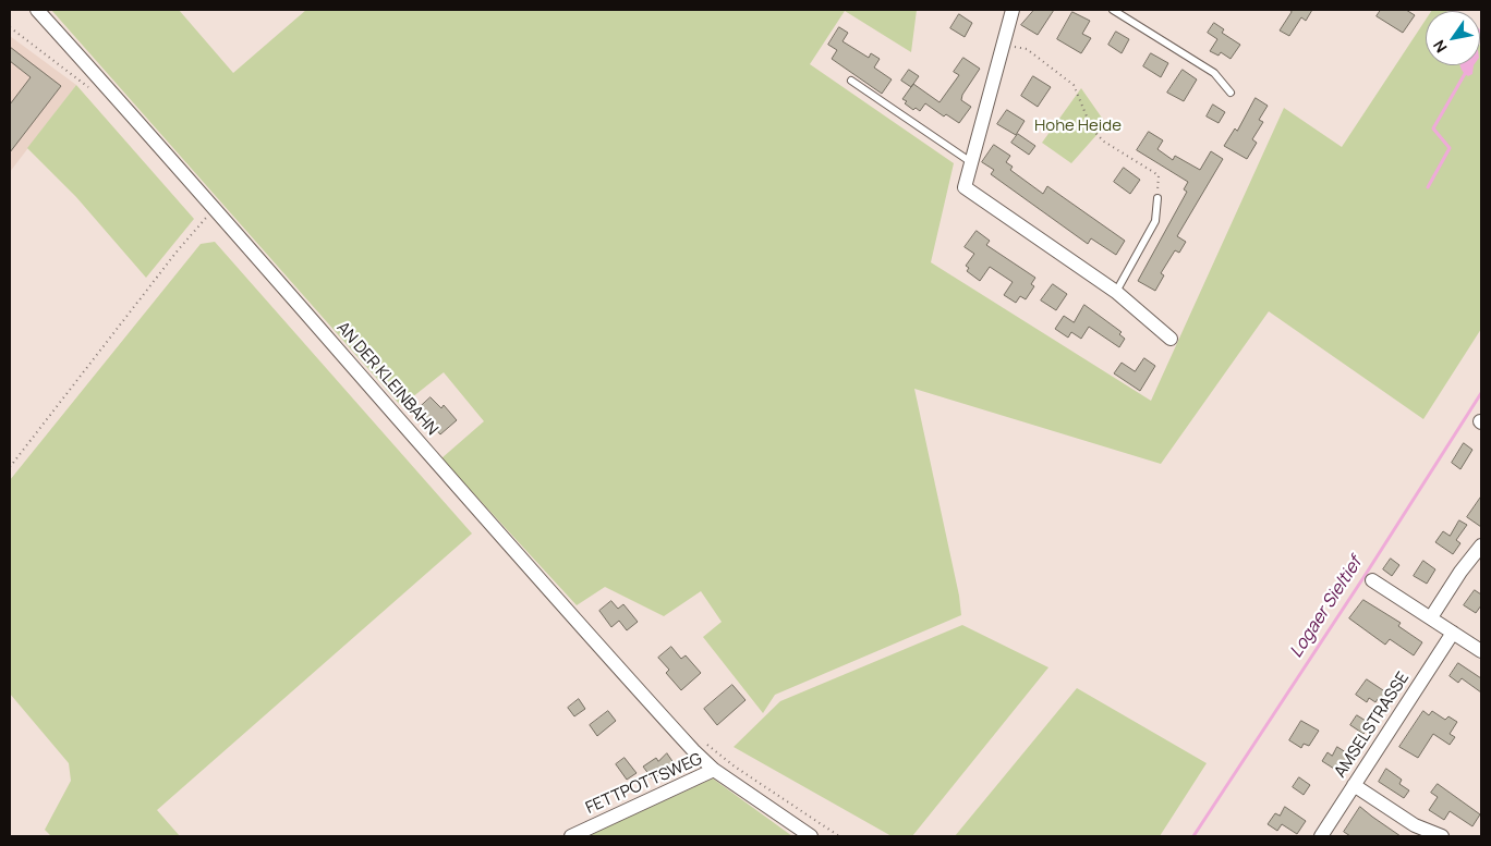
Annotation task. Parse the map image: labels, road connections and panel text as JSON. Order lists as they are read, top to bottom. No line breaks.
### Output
{"streets":{"street":["AN DER KLEINBAHN","AMSELSTRASSE","FETTPOTTSWEG"]},"crossings":[["AN DER KLEINBAHN","FETTPOTTSWEG"]],"water":["Logaer Sieltief"],"parks":["Hohe Heide"],"north":"bottom left"}
